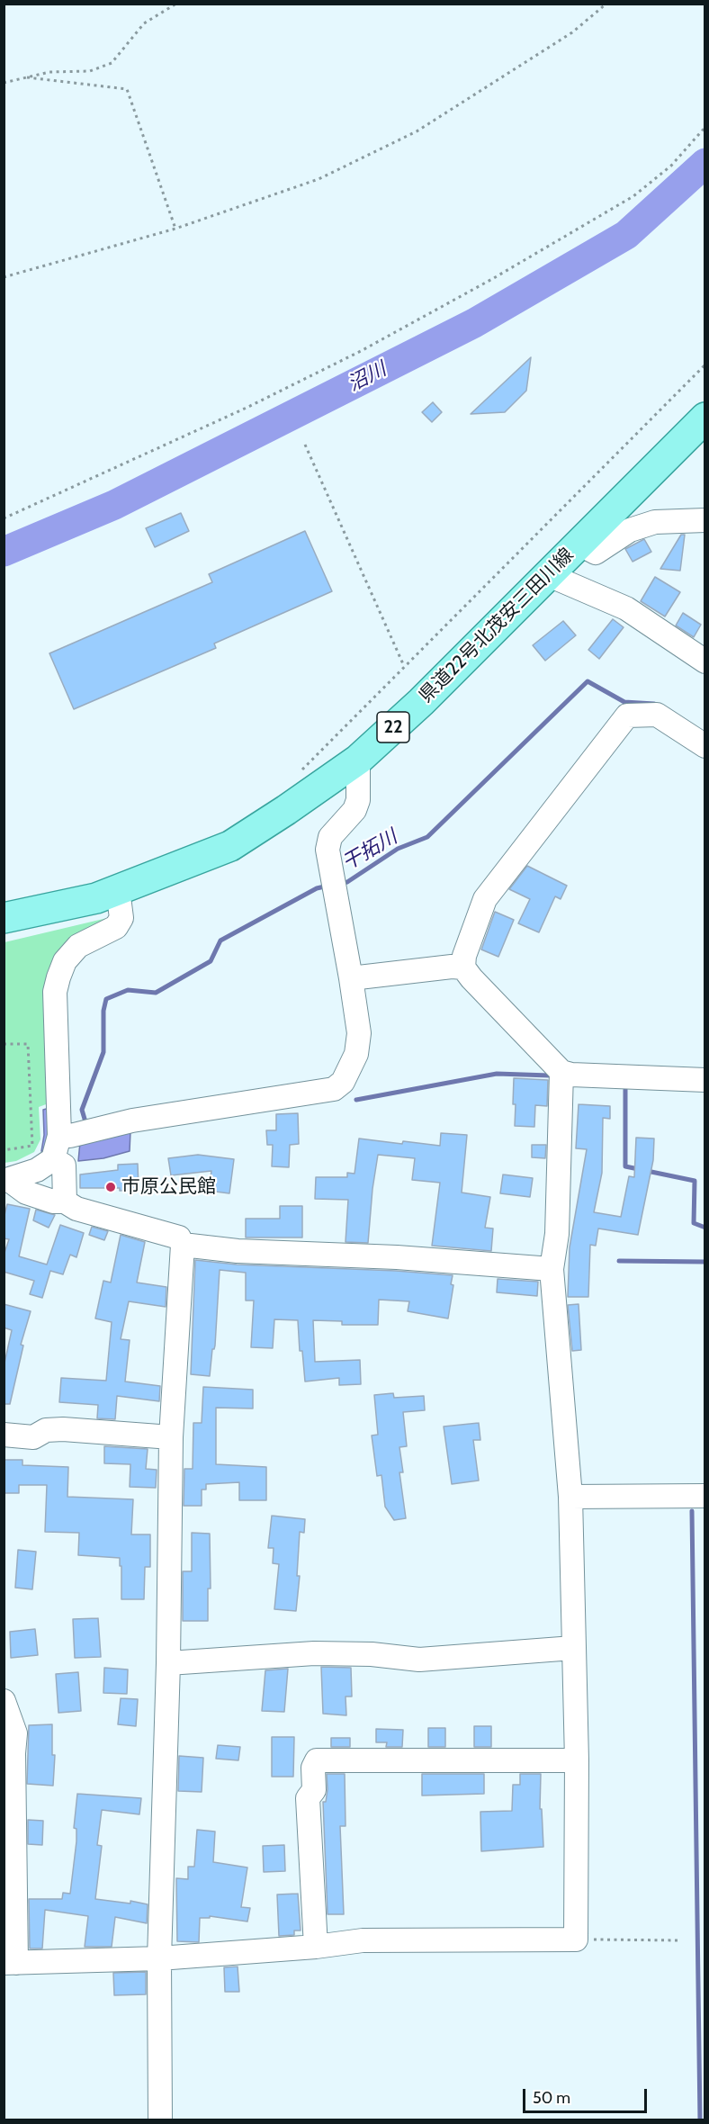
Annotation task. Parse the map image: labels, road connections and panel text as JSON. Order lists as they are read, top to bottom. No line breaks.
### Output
{"streets":{"main road":["県道22号北茂安三田川線","22"]},"water":["沼川","干拓川"],"places":["市原公民館"],"scale_bar":"50 m"}
